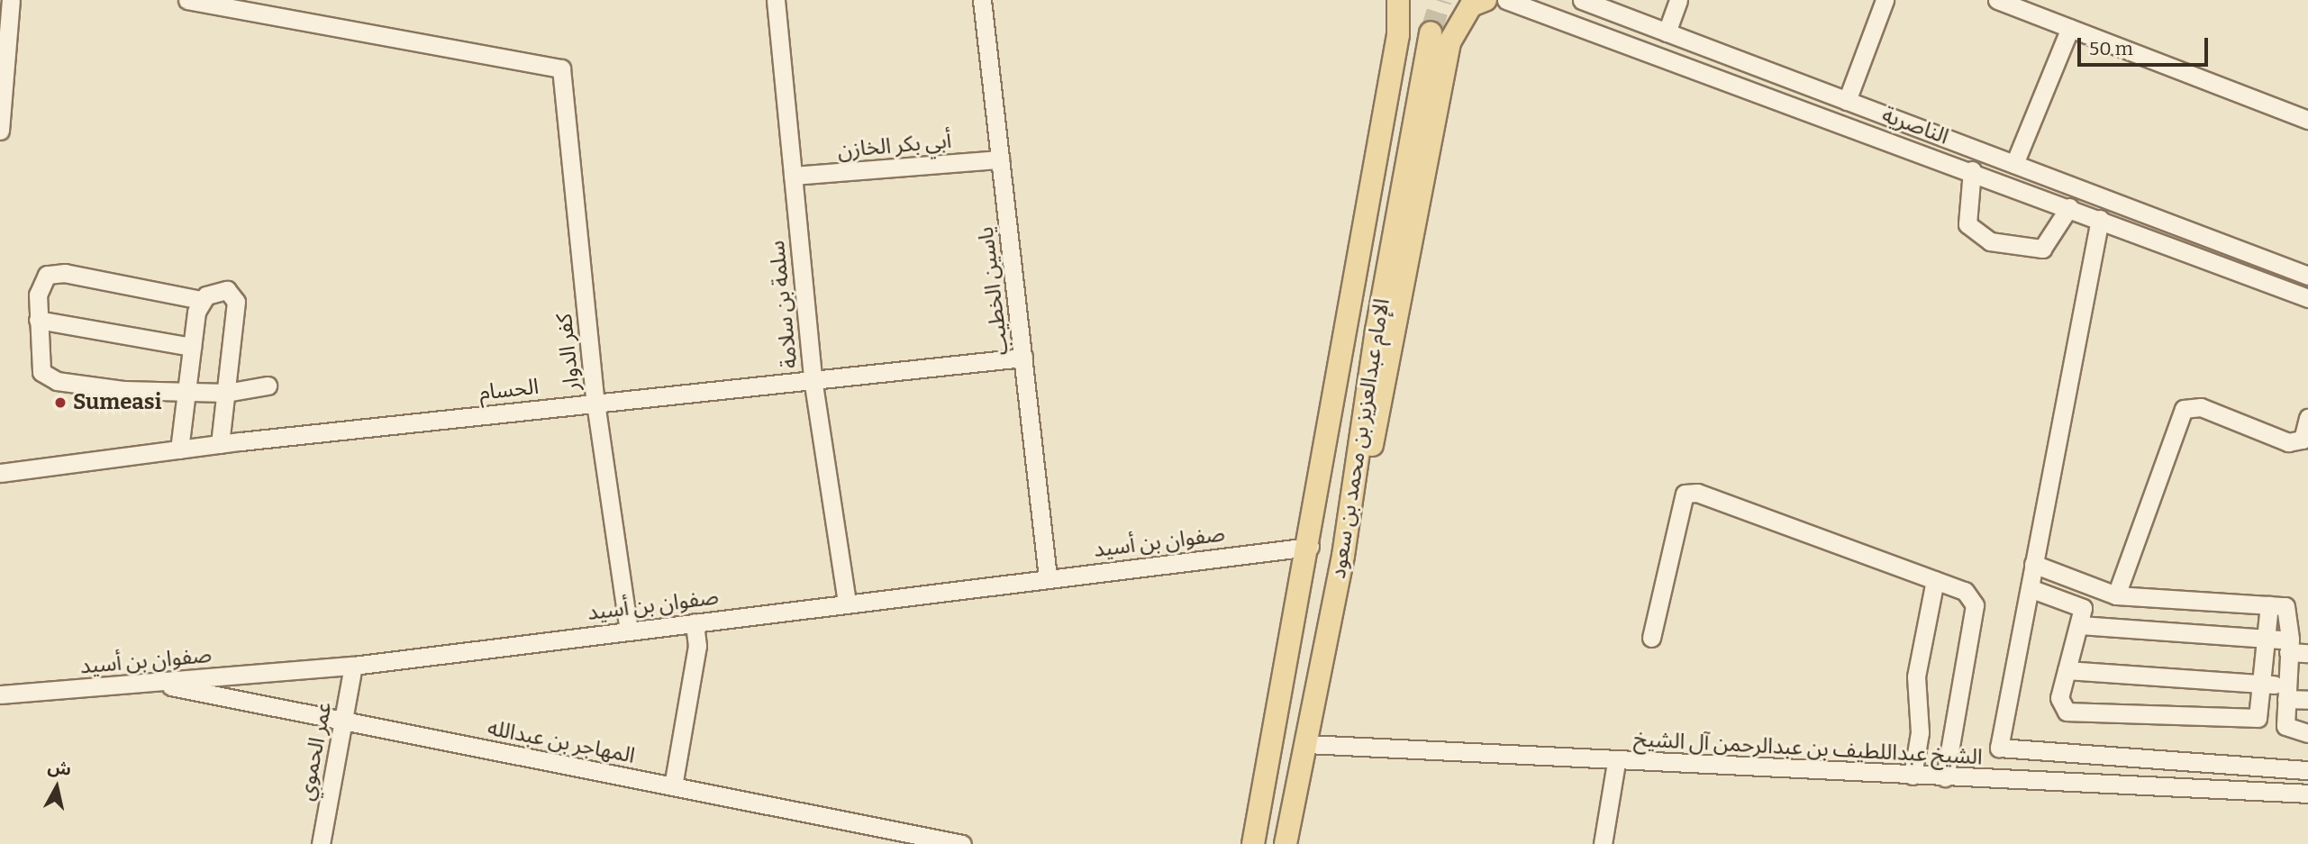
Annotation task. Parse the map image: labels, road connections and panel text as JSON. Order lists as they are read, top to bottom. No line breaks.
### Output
{"streets":{"main road":["الإمام عبدالعزيز بن محمد بن سعود"],"street":["الناصرية","أبي بكر الخازن","ياسين الخطيب","سلمة بن سلامة","كفر الدوار","الحسام","صفوان بن أسيد","المهاجر بن عبدالله","الشيخ عبداللطيف بن عبدالرحمن آل الشيخ","عمر الحموي"]},"crossings":[["أبي بكر الخازن","ياسين الخطيب"],["أبي بكر الخازن","سلمة بن سلامة"],["ياسين الخطيب","الحسام"],["ياسين الخطيب","صفوان بن أسيد"],["سلمة بن سلامة","الحسام"],["سلمة بن سلامة","صفوان بن أسيد"],["كفر الدوار","الحسام"],["كفر الدوار","صفوان بن أسيد"],["الإمام عبدالعزيز بن محمد بن سعود","صفوان بن أسيد"],["الإمام عبدالعزيز بن محمد بن سعود","الشيخ عبداللطيف بن عبدالرحمن آل الشيخ"],["صفوان بن أسيد","المهاجر بن عبدالله"],["صفوان بن أسيد","عمر الحموي"],["المهاجر بن عبدالله","عمر الحموي"]],"places":["Sumeasi"],"scale_bar":"50 m","north":"top"}
